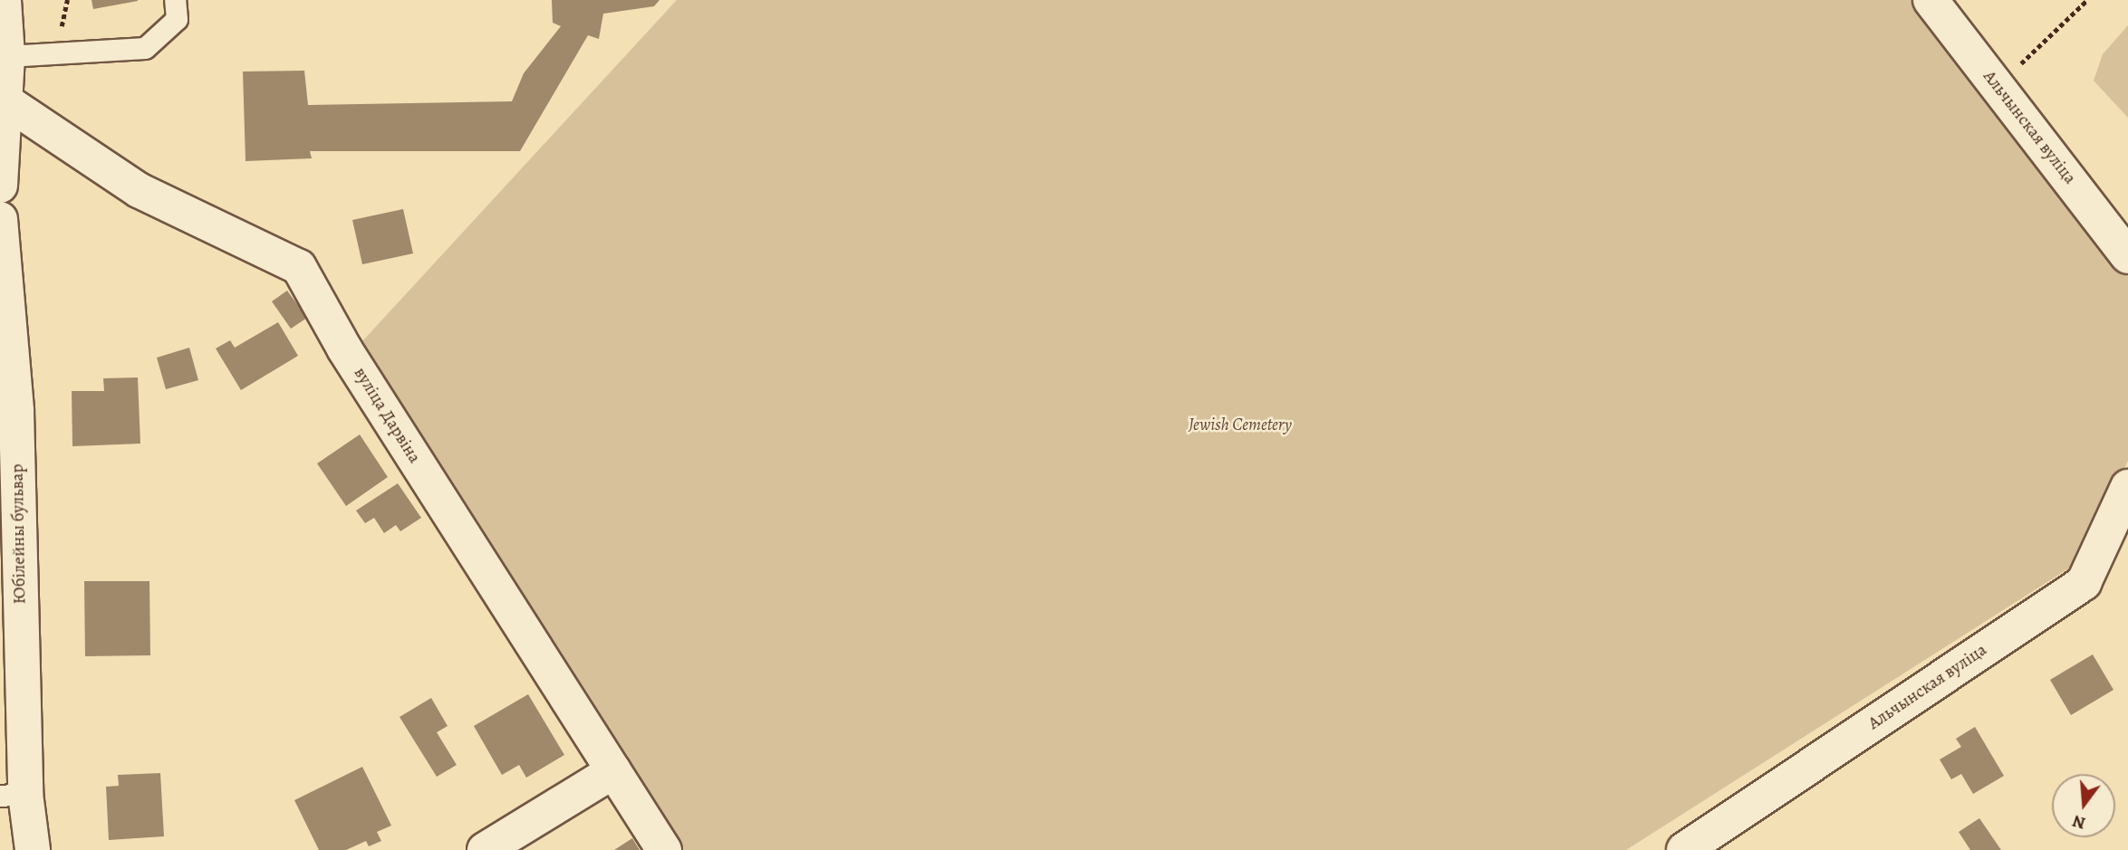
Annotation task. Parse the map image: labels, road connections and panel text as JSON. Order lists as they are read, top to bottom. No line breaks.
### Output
{"streets":{"street":["Альчынская вуліца","вуліца Дарвіна","Юбілейны бульвар"]},"parks":["Jewish Cemetery"],"north":"bottom"}
